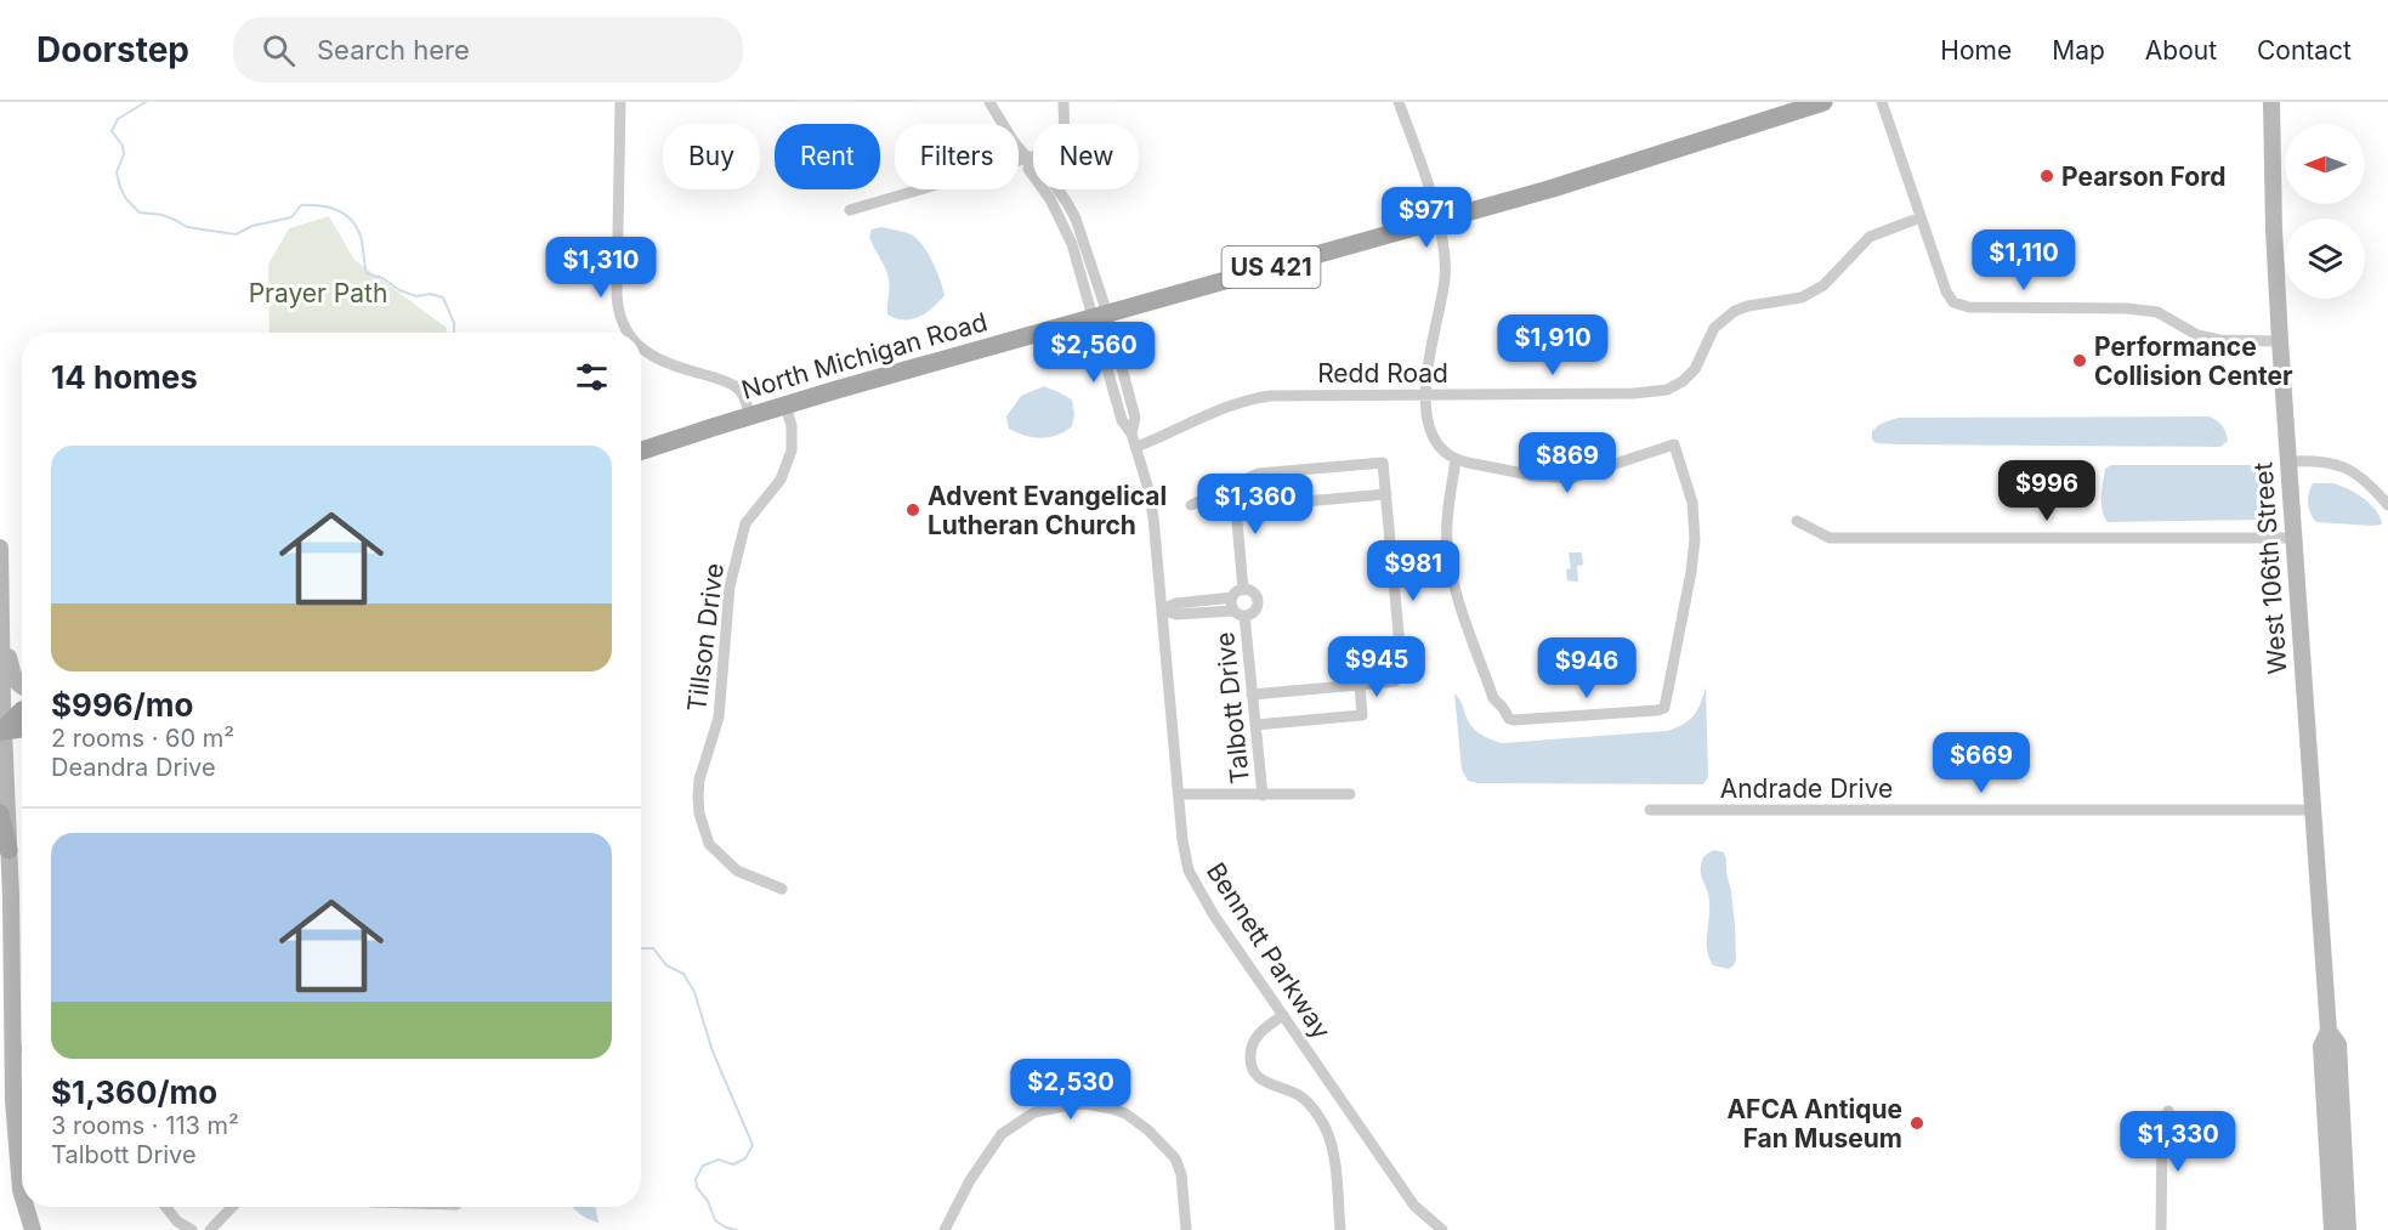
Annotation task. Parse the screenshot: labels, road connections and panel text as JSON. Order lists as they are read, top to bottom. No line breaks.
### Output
{"streets":{"main road":["US 421","North Michigan Road"],"street":["Redd Road","West 106th Street","Tillson Drive","Talbott Drive","Andrade Drive","Bennett Parkway"]},"crossings":[["North Michigan Road","Tillson Drive"],["North Michigan Road","Bennett Parkway"],["Redd Road","Bennett Parkway"],["West 106th Street","Andrade Drive"]],"parks":["Prayer Path"],"places":["Pearson Ford","Performance Collision Center","Advent Evangelical Lutheran Church","AFCA Antique Fan Museum"],"north":"left","page":{"header":"Doorstep","search":"Search here","nav":["Home","Map","About","Contact"],"chip":["Buy","Rent","Filters","New"],"price":["$971","$1,110","$1,310","$1,910","$2,560","$869","$996","$1,360","$981","$945","$946","$669","$2,530","$1,330"],"heading":"14 homes","list":[{"name":"$996/mo","note":"2 rooms · 60 m² · Deandra Drive"},{"name":"$1,360/mo","note":"3 rooms · 113 m² · Talbott Drive"}]}}
